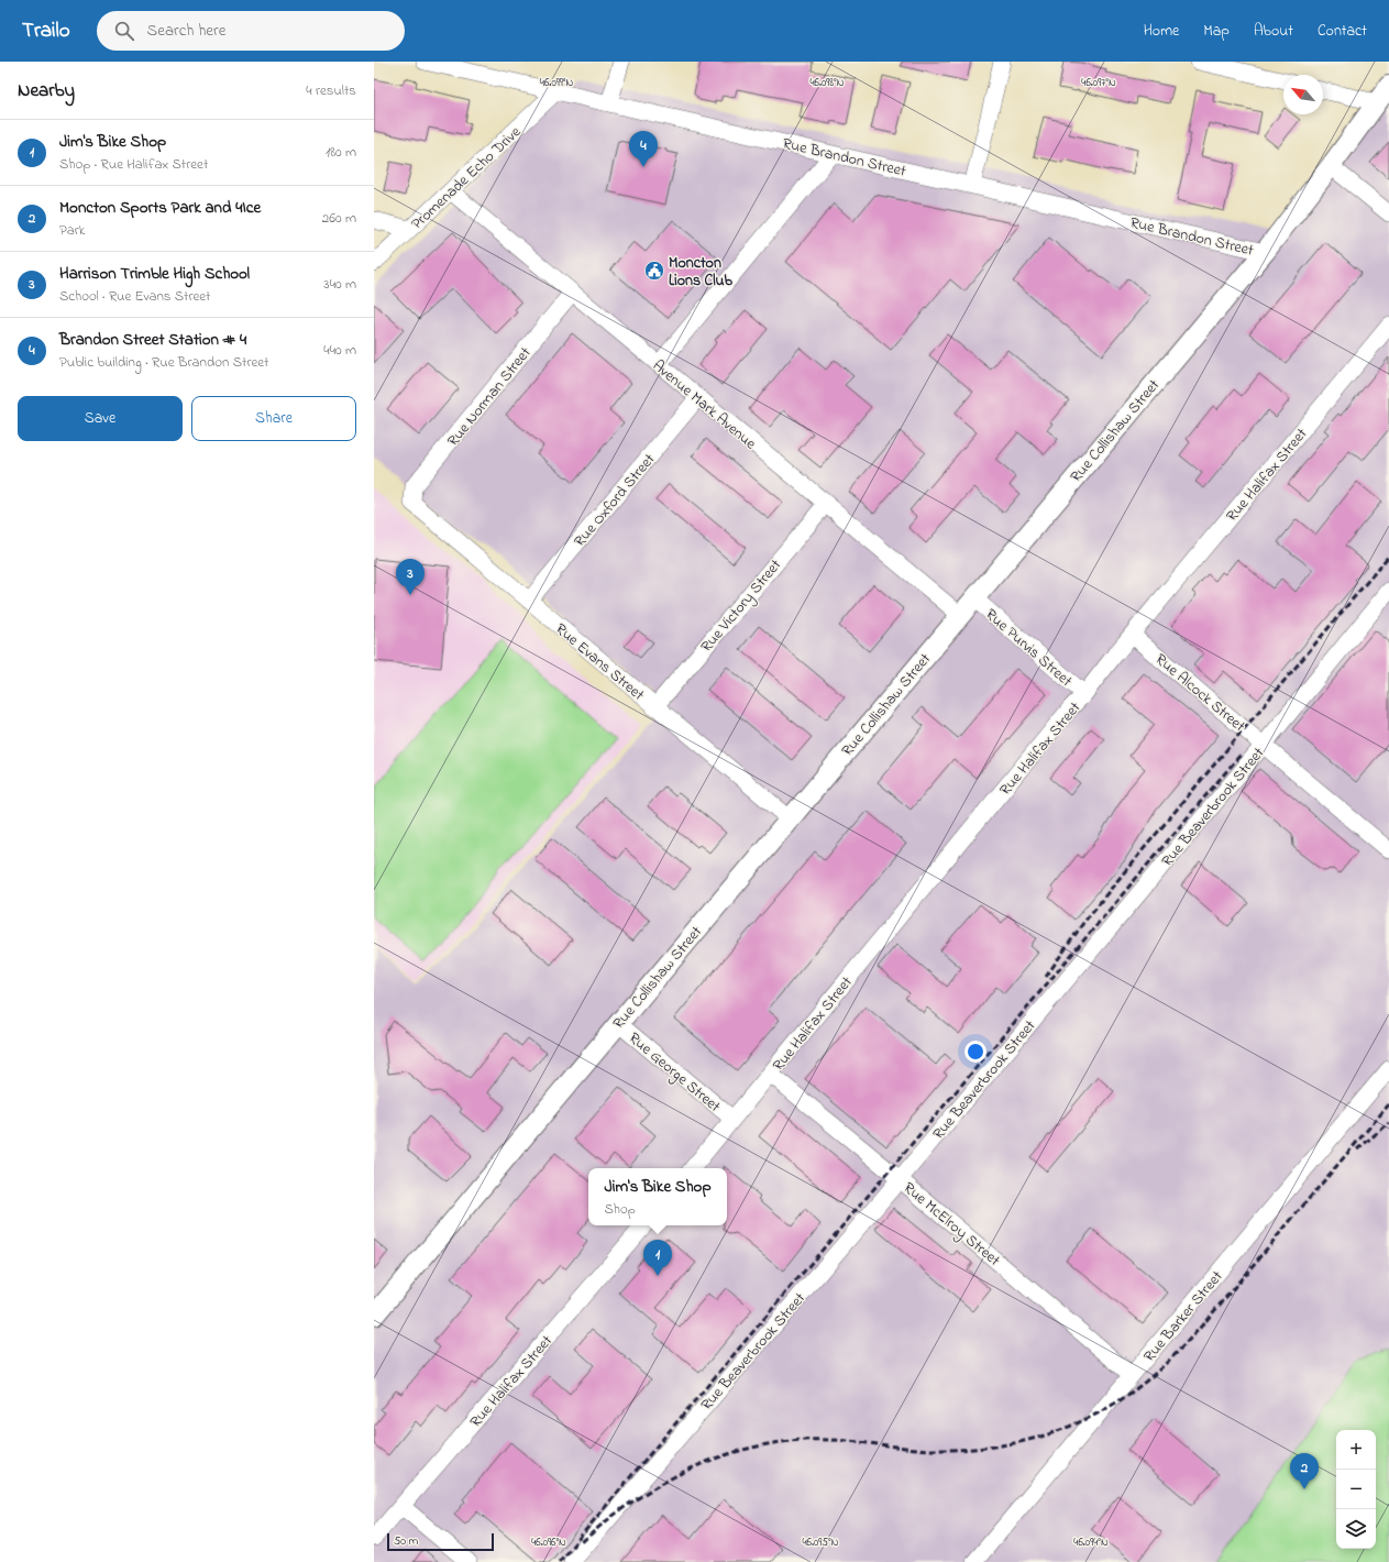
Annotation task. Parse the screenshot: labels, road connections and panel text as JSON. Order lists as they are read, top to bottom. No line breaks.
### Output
{"streets":{"street":["Rue Brandon Street","Promenade Echo Drive","Rue Norman Street","Avenue Mark Avenue","Rue Collishaw Street","Rue Halifax Street","Rue Oxford Street","Rue Victory Street","Rue Purvis Street","Rue Evans Street","Rue Alcock Street","Rue Beaverbrook Street","Rue George Street","Rue McElroy Street","Rue Barker Street"]},"crossings":[["Rue Brandon Street","Promenade Echo Drive"],["Rue Brandon Street","Rue Collishaw Street"],["Promenade Echo Drive","Avenue Mark Avenue"],["Rue Norman Street","Avenue Mark Avenue"],["Rue Norman Street","Rue Evans Street"],["Avenue Mark Avenue","Rue Collishaw Street"],["Avenue Mark Avenue","Rue Oxford Street"],["Avenue Mark Avenue","Rue Victory Street"],["Rue Collishaw Street","Rue Purvis Street"],["Rue Collishaw Street","Rue Evans Street"],["Rue Collishaw Street","Rue George Street"],["Rue Halifax Street","Rue Purvis Street"],["Rue Halifax Street","Rue Alcock Street"],["Rue Halifax Street","Rue George Street"],["Rue Halifax Street","Rue McElroy Street"],["Rue Oxford Street","Rue Evans Street"],["Rue Victory Street","Rue Evans Street"],["Rue Alcock Street","Rue Beaverbrook Street"],["Rue Beaverbrook Street","Rue McElroy Street"],["Rue McElroy Street","Rue Barker Street"]],"places":{"public building":["Moncton Lions Club"]},"scale_bar":"50 m","north":"top left","page":{"header":"Trailo","search":"Search here","nav":["Home","Map","About","Contact"],"heading":["Nearby","4 results"],"list":[{"mark":"1","name":"Jim's Bike Shop","note":"Shop · Rue Halifax Street","value":"180 m"},{"mark":"2","name":"Moncton Sports Park and 4Ice","note":"Park","value":"260 m"},{"mark":"3","name":"Harrison Trimble High School","note":"School · Rue Evans Street","value":"340 m"},{"mark":"4","name":"Brandon Street Station # 4","note":"Public building · Rue Brandon Street","value":"440 m"}],"pins":["4","3","1","2"],"buttons":["Save","Share"],"popup":["Jim's Bike Shop","Shop"],"map_buttons":["+","−"],"scale":"50 m"},"coordinates":["46.099°N","46.098°N","46.097°N","46.096°N","46.095°N","46.094°N"]}
